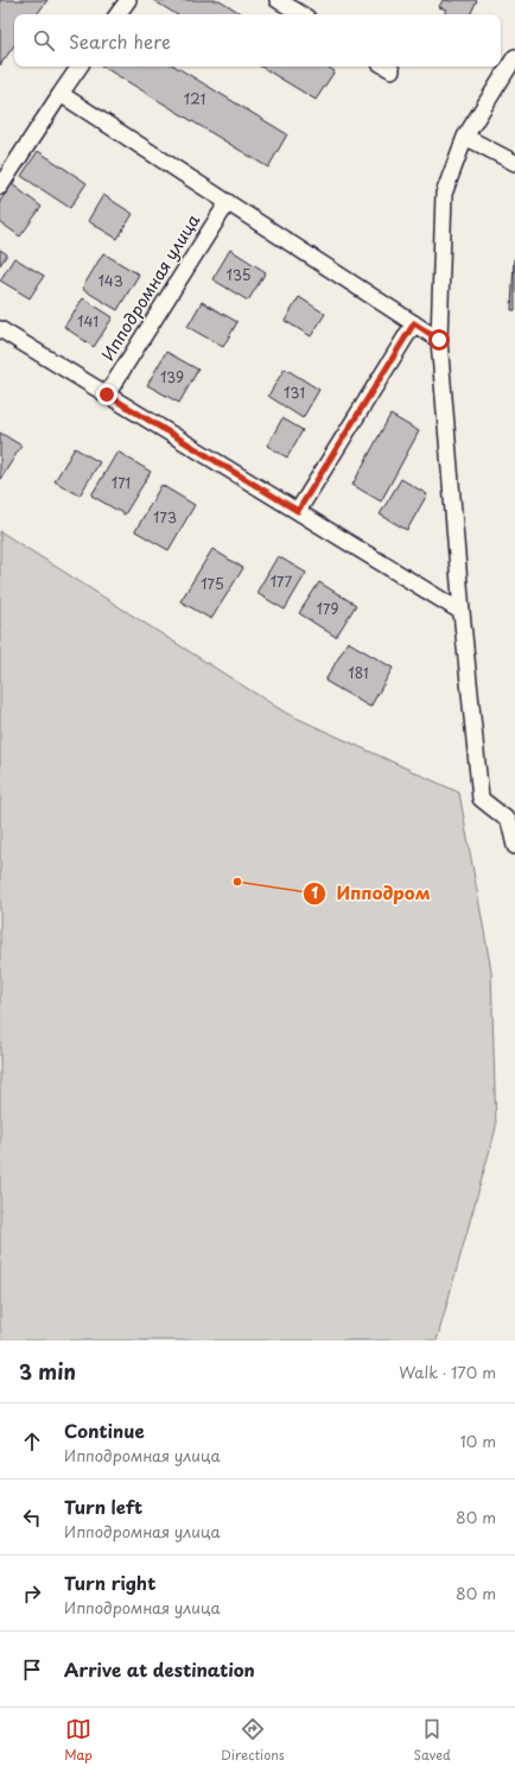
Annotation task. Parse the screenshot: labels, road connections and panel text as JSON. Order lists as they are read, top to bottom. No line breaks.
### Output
{"streets":{"street":["Ипподромная улица"]},"places":["Ипподром"],"house_numbers":["121","135","143","141","139","131","171","173","177","175","179","181"],"page":{"search":"Search here","heading":["3 min","Walk · 170 m"],"list":[["Continue","Ипподромная улица","10 m"],["Turn left","Ипподромная улица","80 m"],["Turn right","Ипподромная улица","80 m"],"Arrive at destination"],"nav":["Map","Directions","Saved"]}}
